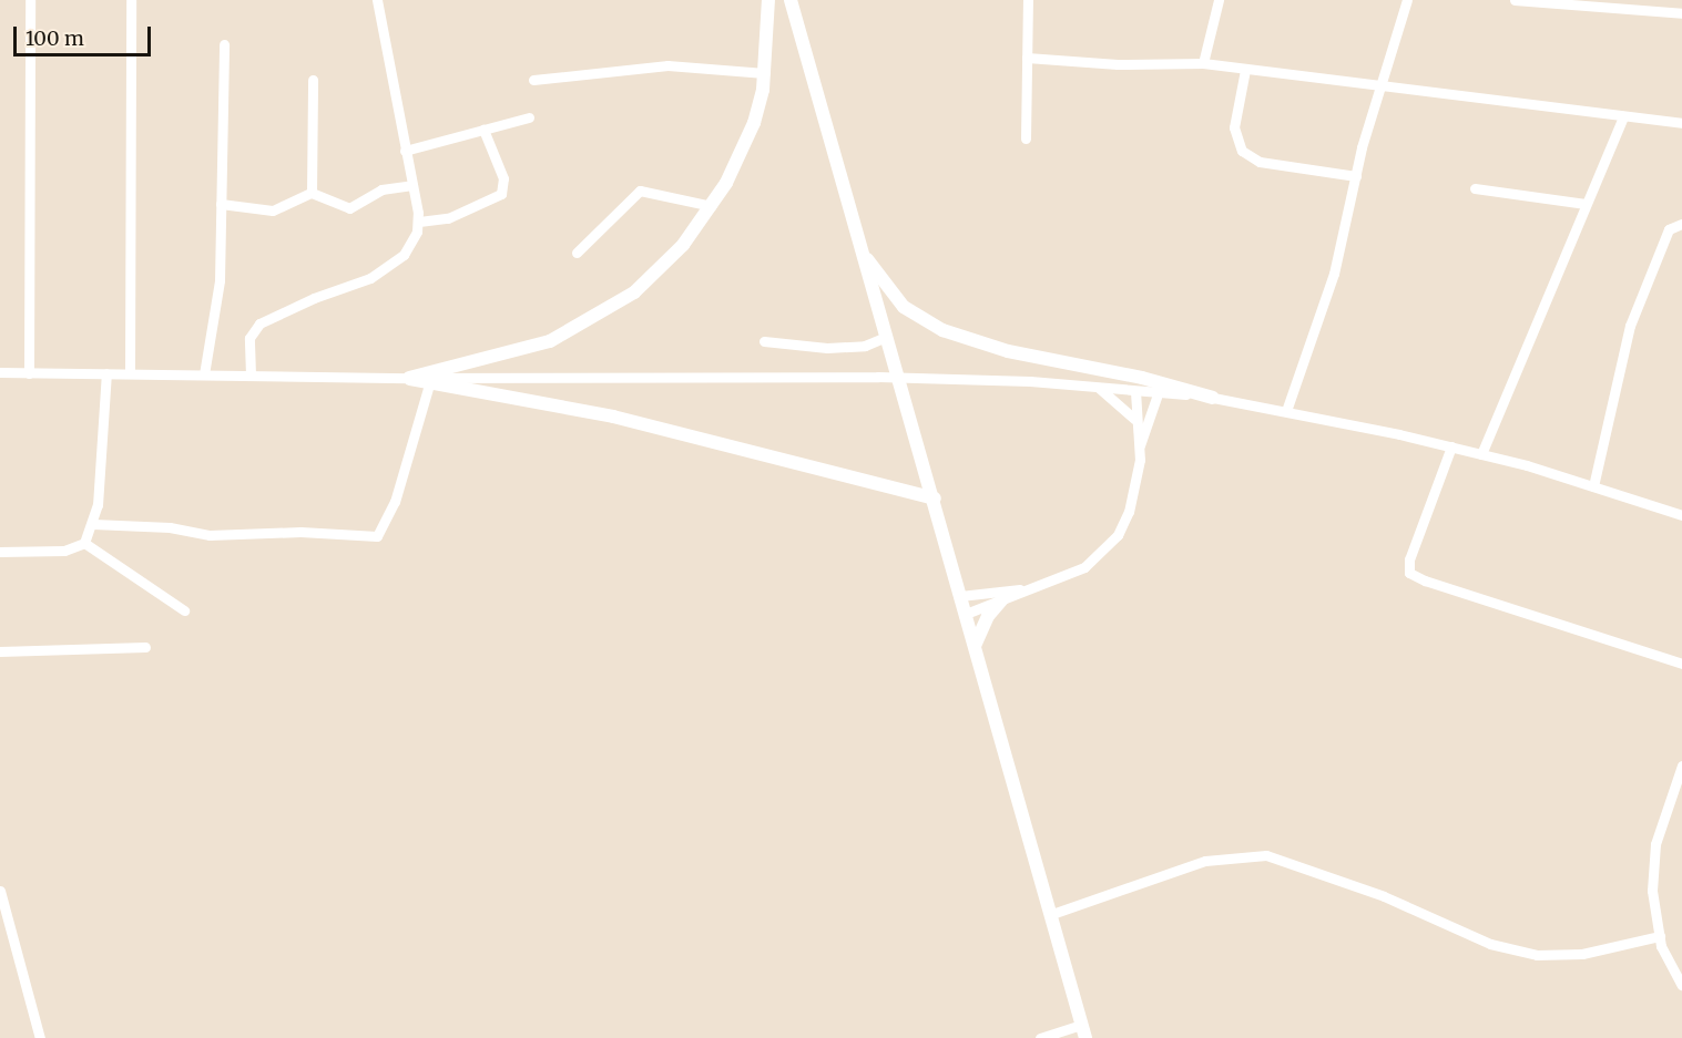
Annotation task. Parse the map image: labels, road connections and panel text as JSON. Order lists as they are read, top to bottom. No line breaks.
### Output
{"scale_bar":"100 m"}
